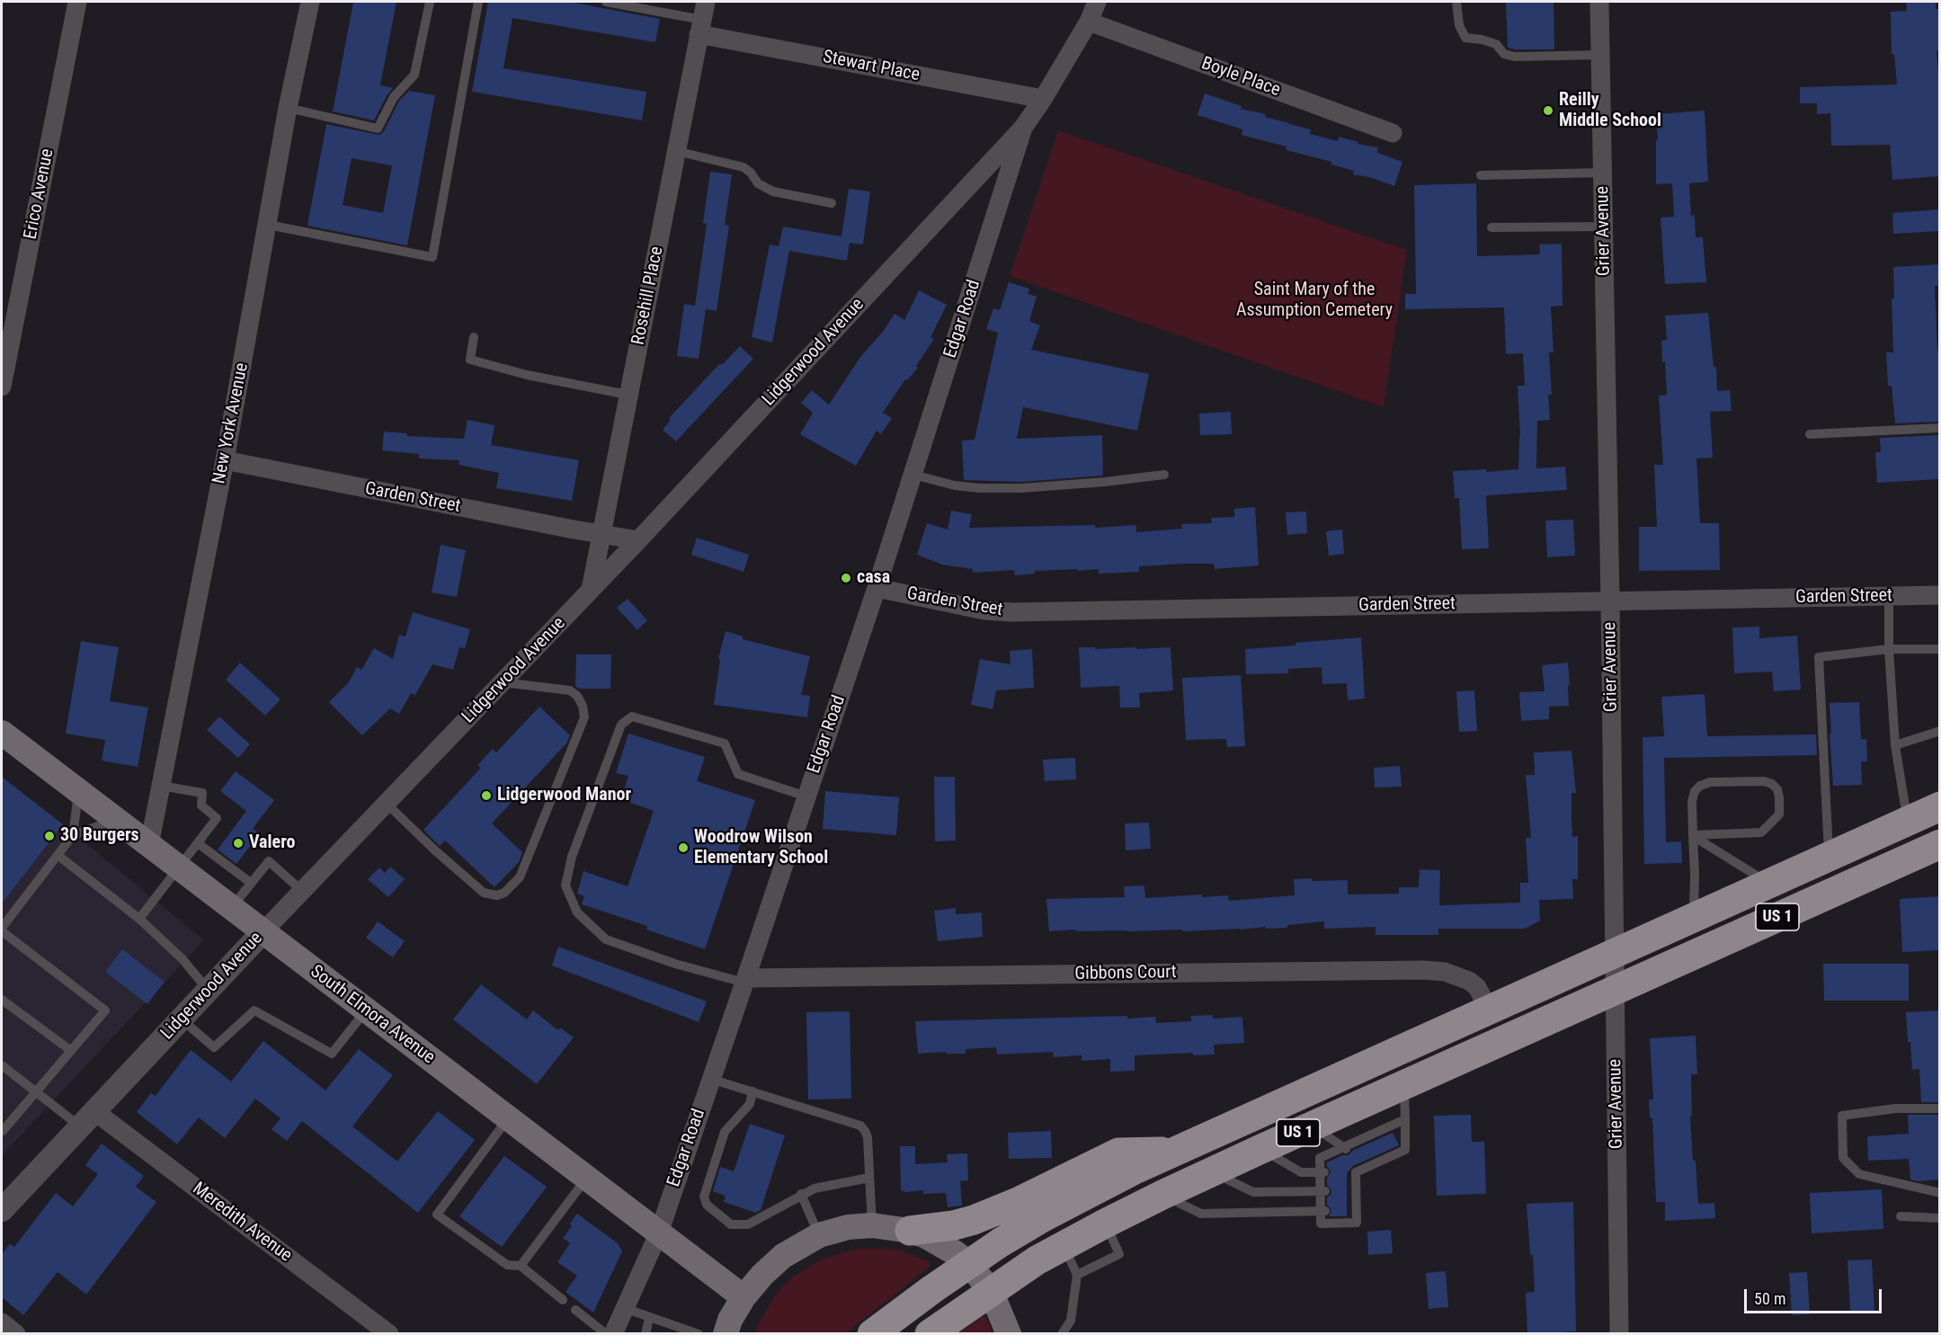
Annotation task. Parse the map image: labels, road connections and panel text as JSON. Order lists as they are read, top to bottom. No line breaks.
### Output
{"streets":{"highway":["US 1"],"main road":["South Elmora Avenue"],"street":["Stewart Place","Boyle Place","Erico Avenue","Grier Avenue","Rosehill Place","Edgar Road","Lidgerwood Avenue","New York Avenue","Garden Street","Gibbons Court","Meredith Avenue"]},"crossings":[["Stewart Place","Rosehill Place"],["Grier Avenue","Garden Street"],["Grier Avenue","US 1"],["Rosehill Place","Lidgerwood Avenue"],["Rosehill Place","Garden Street"],["Edgar Road","Lidgerwood Avenue"],["Edgar Road","Garden Street"],["Edgar Road","Gibbons Court"],["Edgar Road","South Elmora Avenue"],["Lidgerwood Avenue","Garden Street"],["Lidgerwood Avenue","South Elmora Avenue"],["Lidgerwood Avenue","Meredith Avenue"],["New York Avenue","Garden Street"],["New York Avenue","South Elmora Avenue"],["US 1","Gibbons Court"]],"parks":["Saint Mary of the Assumption Cemetery"],"places":["Reilly Middle School","casa","Lidgerwood Manor","30 Burgers","Valero","Woodrow Wilson Elementary School"],"scale_bar":"50 m"}
